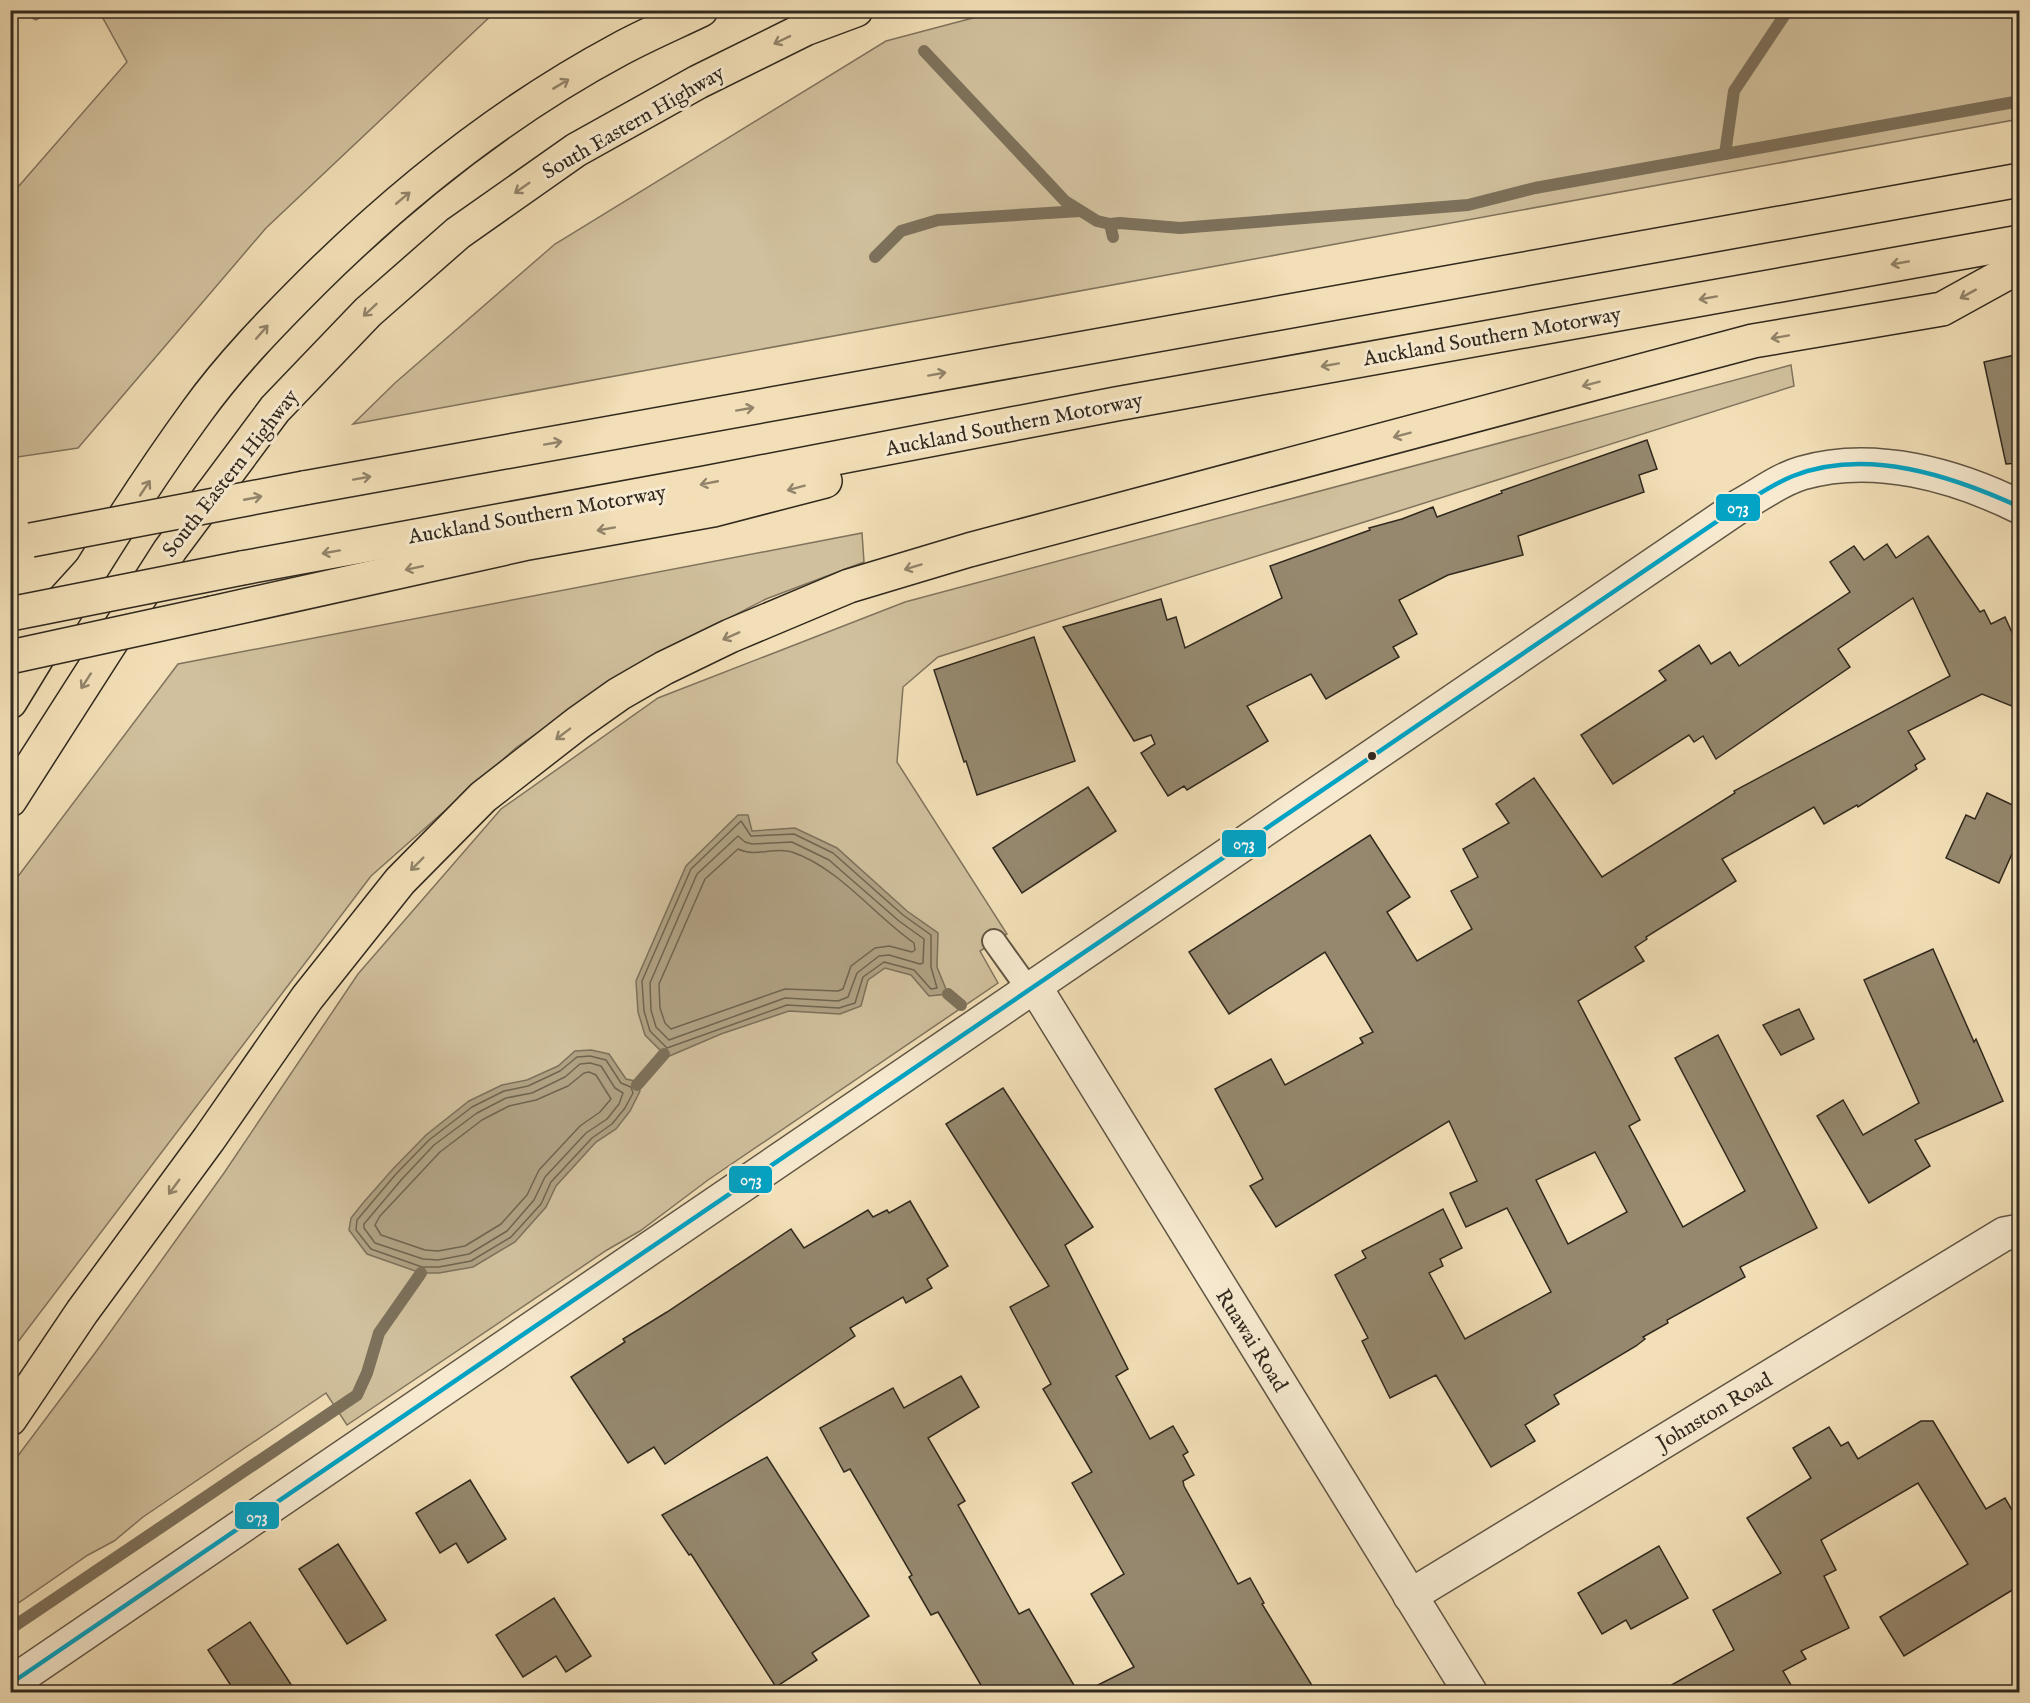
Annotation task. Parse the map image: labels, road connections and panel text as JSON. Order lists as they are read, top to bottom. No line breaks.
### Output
{"streets":{"main road":["South Eastern Highway","Auckland Southern Motorway"],"street":["Ruawai Road","Johnston Road"]},"crossings":[["Ruawai Road","Johnston Road"]],"lines":["transit line 073"]}
